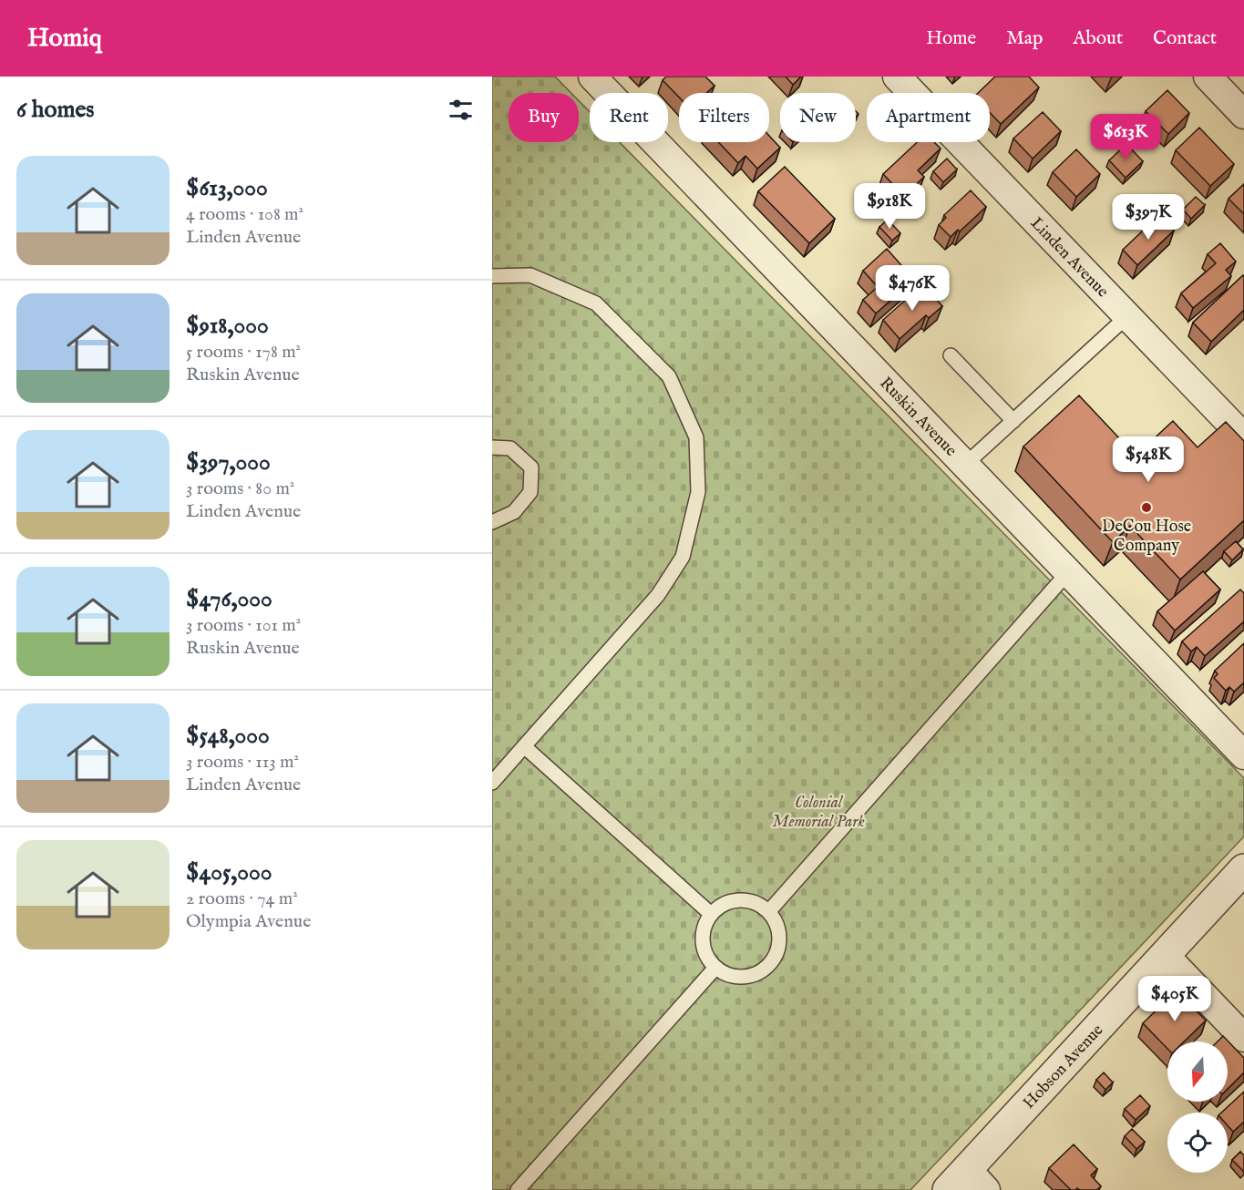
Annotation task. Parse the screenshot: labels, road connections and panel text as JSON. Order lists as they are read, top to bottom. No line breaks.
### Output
{"streets":{"street":["Linden Avenue","Ruskin Avenue","Hobson Avenue"]},"parks":["Colonial Memorial Park"],"places":["DeCou Hose Company"],"north":"bottom","page":{"header":"Homiq","nav":["Home","Map","About","Contact"],"heading":"6 homes","chip":["Buy","Rent","Filters","New","Apartment"],"price":["$613K","$918K","$397K","$476K","$548K","$405K"],"list":[{"name":"$613,000","note":"4 rooms · 108 m² · Linden Avenue"},{"name":"$918,000","note":"5 rooms · 178 m² · Ruskin Avenue"},{"name":"$397,000","note":"3 rooms · 80 m² · Linden Avenue"},{"name":"$476,000","note":"3 rooms · 101 m² · Ruskin Avenue"},{"name":"$548,000","note":"3 rooms · 113 m² · Linden Avenue"},{"name":"$405,000","note":"2 rooms · 74 m² · Olympia Avenue"}]}}
